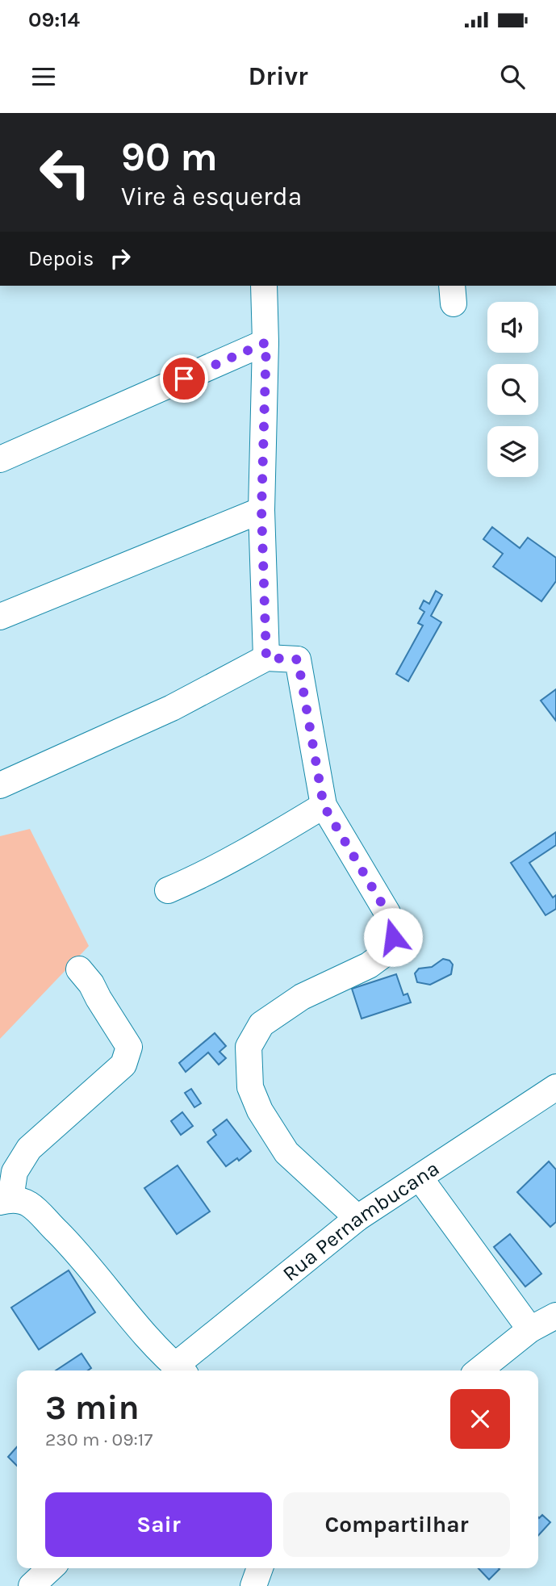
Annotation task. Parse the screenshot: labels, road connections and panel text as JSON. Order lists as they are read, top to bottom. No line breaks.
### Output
{"streets":{"street":["Rua Pernambucana"]},"page":{"status":"09:14","header":"Drivr","turn":["90 m","Vire à esquerda"],"then":"Depois","heading":["3 min","230 m · 09:17"],"buttons":["Sair","Compartilhar"]}}
